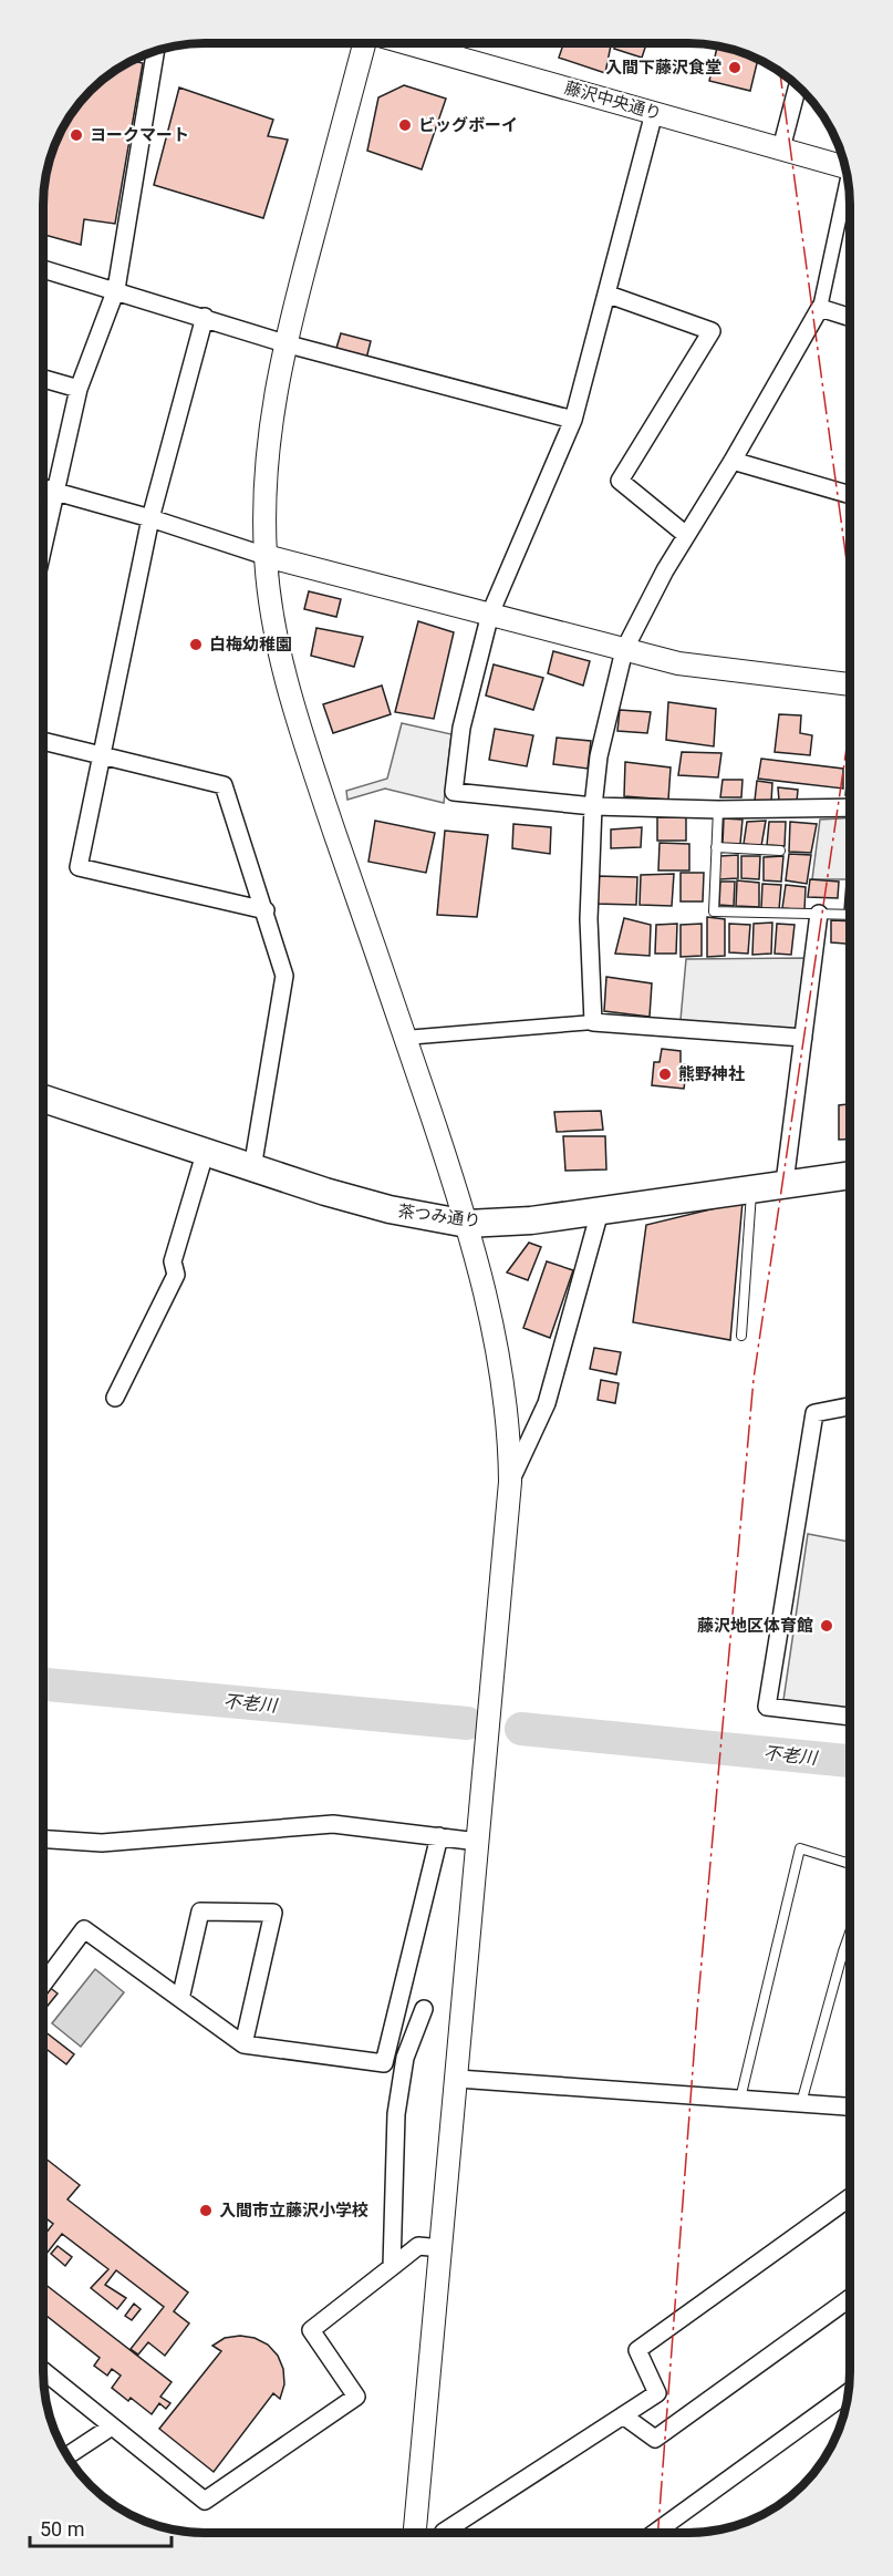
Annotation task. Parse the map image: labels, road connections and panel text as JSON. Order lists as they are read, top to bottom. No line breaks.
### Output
{"streets":{"main road":["茶つみ通り"],"street":["藤沢中央通り"]},"water":["不老川"],"places":["入間下藤沢食堂","ビッグボーイ","ヨークマート","白梅幼稚園","熊野神社","藤沢地区体育館","入間市立藤沢小学校"],"scale_bar":"50 m"}
